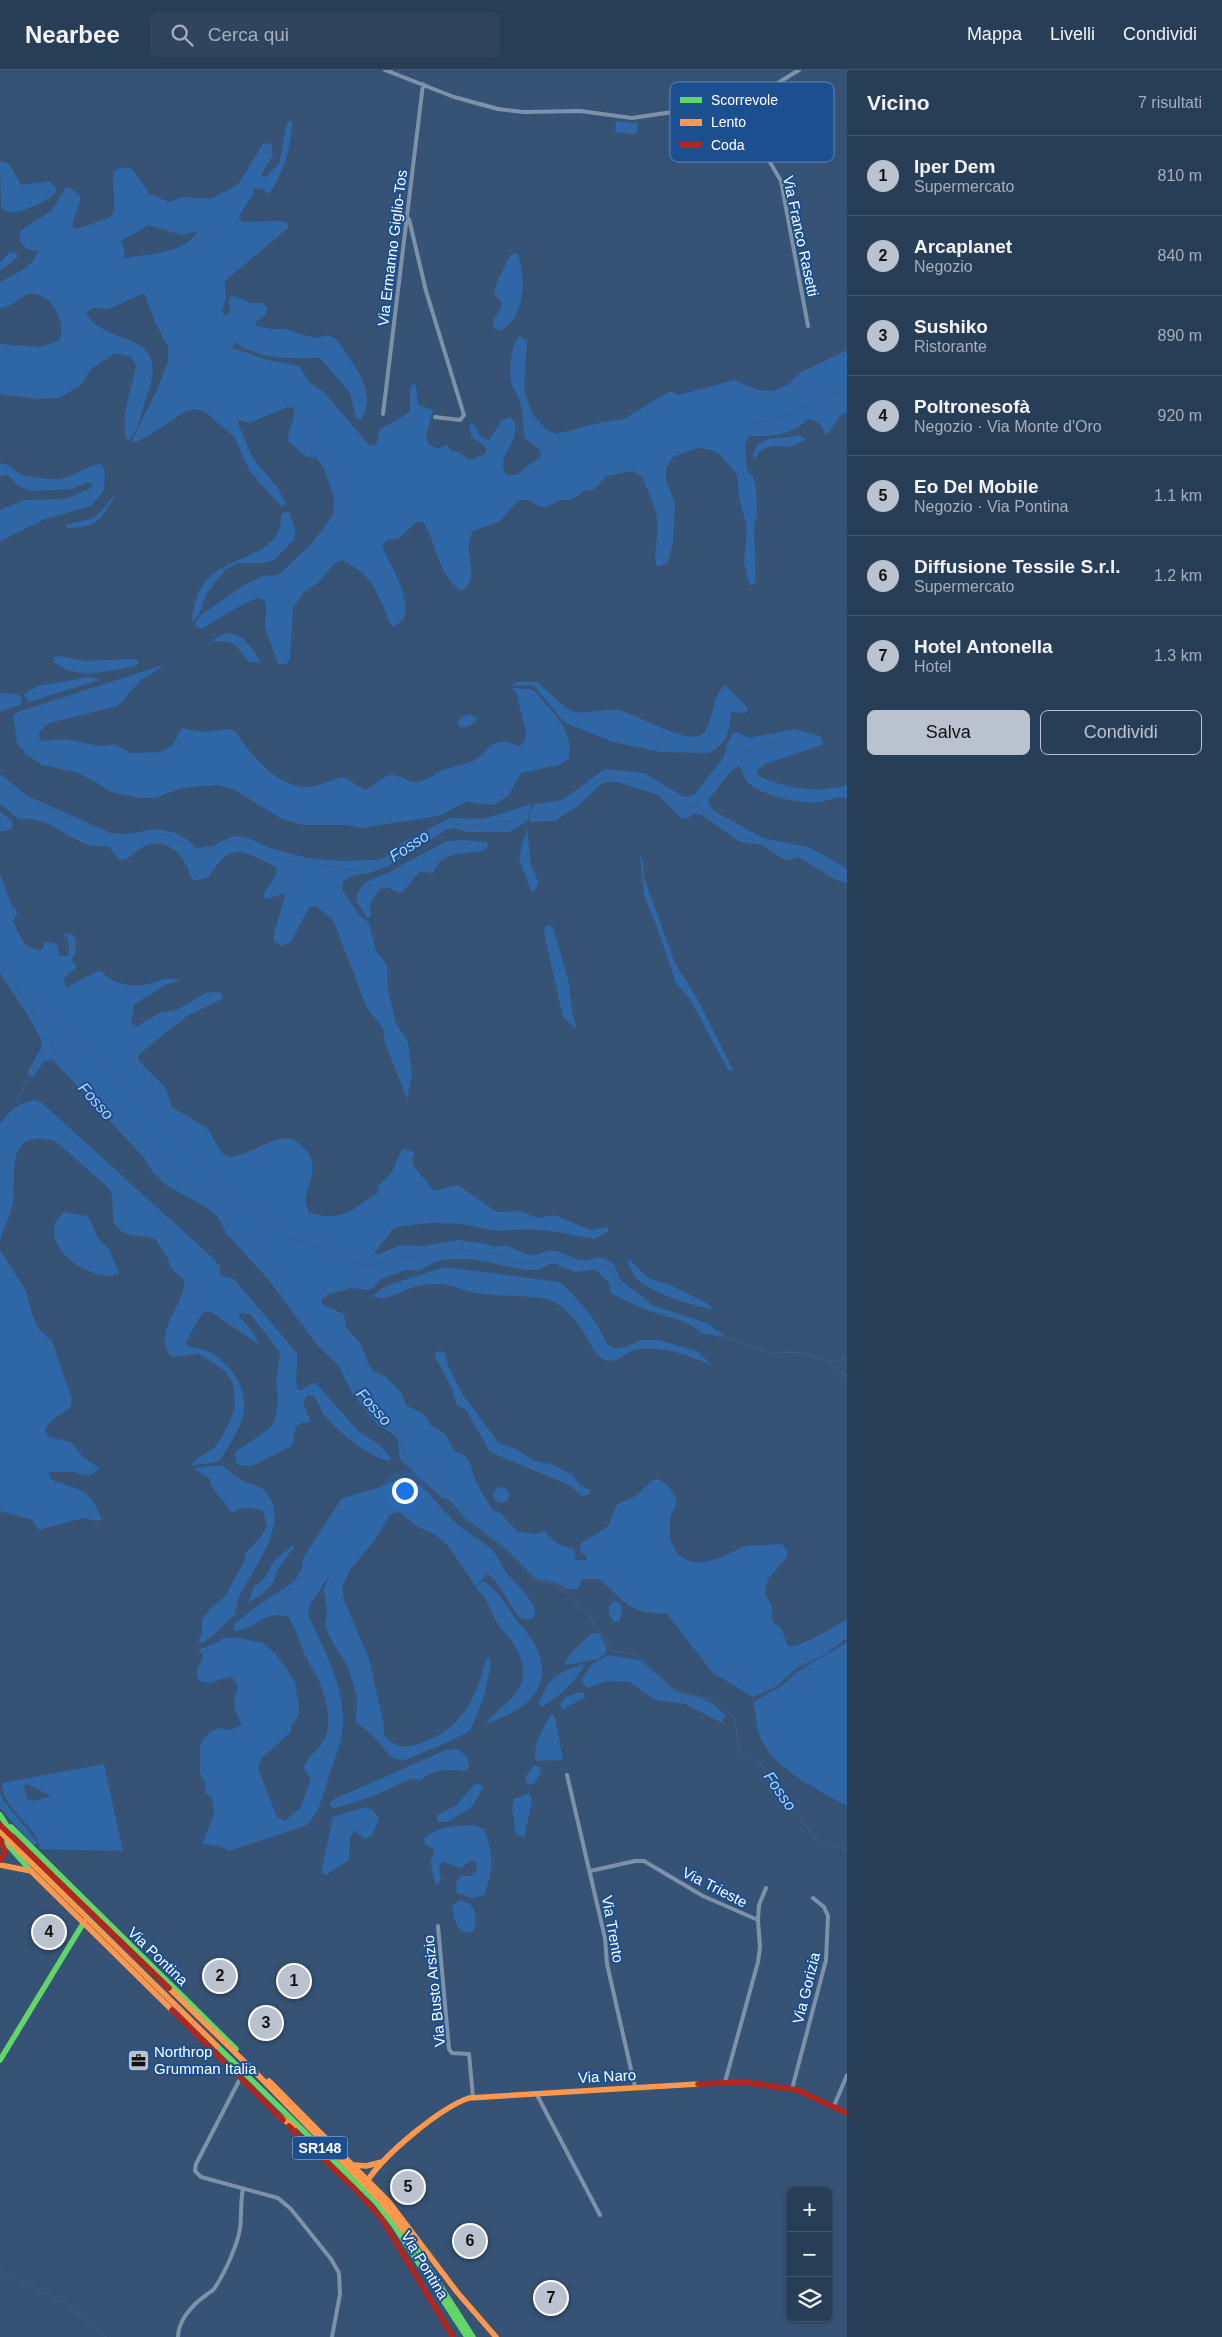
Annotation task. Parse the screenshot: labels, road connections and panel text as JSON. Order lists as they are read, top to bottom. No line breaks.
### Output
{"streets":{"main road":["Via Pontina","Via Naro","SR148"],"street":["Via Franco Rasetti","Via Ermanno Giglio-Tos","Via Trieste","Via Trento","Via Gorizia","Via Busto Arsizio"]},"crossings":[["Via Trieste","Via Trento"],["Via Trieste","Via Naro"],["Via Trento","Via Naro"],["Via Pontina","Via Naro"],["Via Pontina","SR148"],["Via Gorizia","Via Naro"],["Via Busto Arsizio","Via Naro"]],"water":["Fosso"],"places":{"office":["Northrop Grumman Italia"]},"legend":["Scorrevole","Lento","Coda"],"page":{"header":"Nearbee","search":"Cerca qui","nav":["Mappa","Livelli","Condividi"],"heading":["Vicino","7 risultati"],"list":[{"mark":"1","name":"Iper Dem","note":"Supermercato","value":"810 m"},{"mark":"2","name":"Arcaplanet","note":"Negozio","value":"840 m"},{"mark":"3","name":"Sushiko","note":"Ristorante","value":"890 m"},{"mark":"4","name":"Poltronesofà","note":"Negozio · Via Monte d'Oro","value":"920 m"},{"mark":"5","name":"Eo Del Mobile","note":"Negozio · Via Pontina","value":"1.1 km"},{"mark":"6","name":"Diffusione Tessile S.r.l.","note":"Supermercato","value":"1.2 km"},{"mark":"7","name":"Hotel Antonella","note":"Hotel","value":"1.3 km"}],"buttons":["Salva","Condividi"],"pins":["4","2","1","3","5","6","7"],"map_buttons":["+","−"]}}
